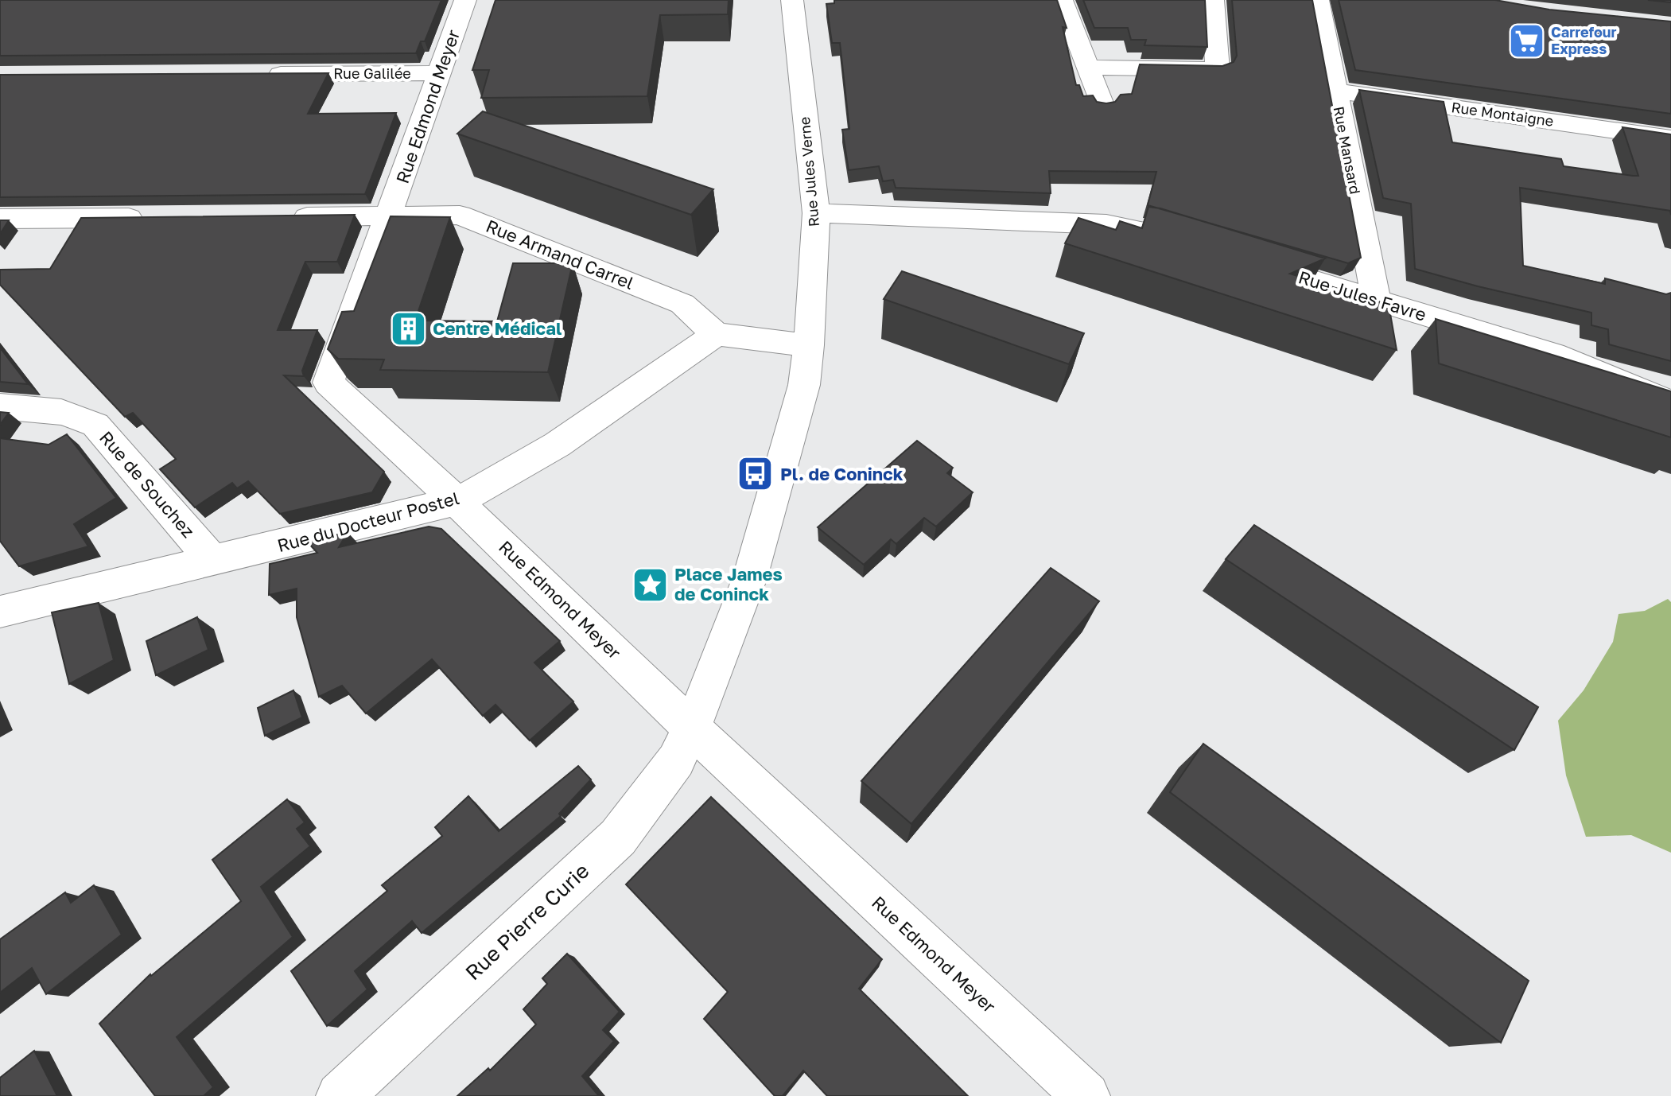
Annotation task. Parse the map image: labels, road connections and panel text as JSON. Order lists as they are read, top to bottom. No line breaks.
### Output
{"streets":{"street":["Rue Galilée","Rue Edmond Meyer","Rue Montaigne","Rue Mansard","Rue Jules Verne","Rue Armand Carrel","Rue Jules Favre","Rue de Souchez","Rue du Docteur Postel","Rue Pierre Curie"]},"crossings":[["Rue Galilée","Rue Edmond Meyer"],["Rue Edmond Meyer","Rue Armand Carrel"],["Rue Edmond Meyer","Rue du Docteur Postel"],["Rue Edmond Meyer","Rue Pierre Curie"],["Rue Montaigne","Rue Mansard"],["Rue Mansard","Rue Jules Favre"],["Rue Armand Carrel","Rue du Docteur Postel"],["Rue de Souchez","Rue du Docteur Postel"]],"places":{"supermarket":["Carrefour Express"],"building":["Centre Médical"],"bus stop":["Pl. de Coninck"],"place":["Place James de Coninck"]}}
